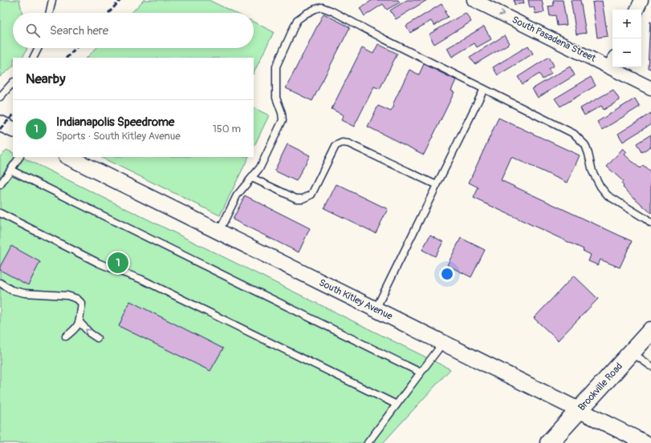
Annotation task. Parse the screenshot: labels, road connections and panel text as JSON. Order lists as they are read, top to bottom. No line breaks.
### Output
{"streets":{"main road":["Brookville Road"],"street":["South Pasadena Street","South Kitley Avenue"]},"crossings":[["South Kitley Avenue","Brookville Road"]],"one_way":["South Pasadena Street"],"page":{"map_buttons":["+","−"],"search":"Search here","heading":"Nearby","list":[{"mark":"1","name":"Indianapolis Speedrome","note":"Sports · South Kitley Avenue","value":"150 m"}],"pins":"1"}}
